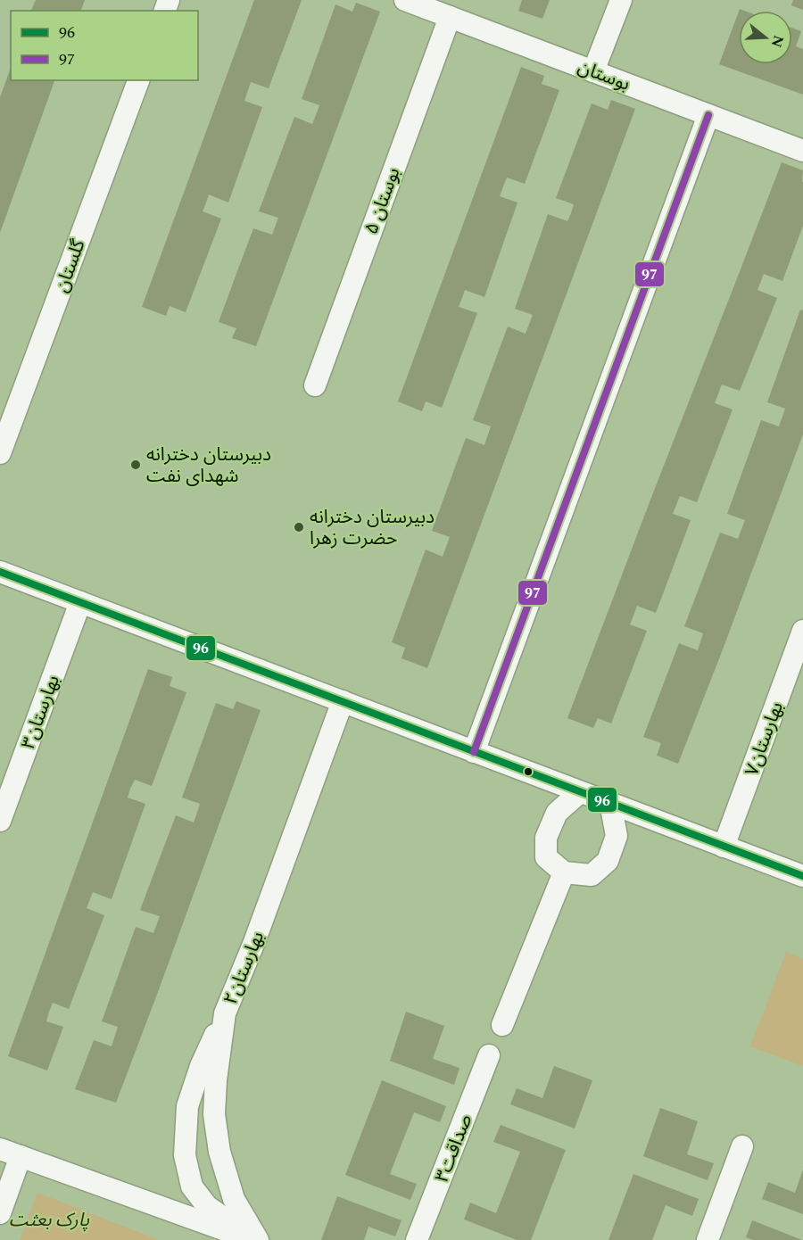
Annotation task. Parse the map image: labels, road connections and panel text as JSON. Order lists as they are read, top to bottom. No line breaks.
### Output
{"streets":{"street":["بوستان","بوستان ۵","گلستان","بهارستان۳","بهارستان۷","بهارستان۲","صداقت۳"]},"crossings":[["بوستان","بوستان ۵"]],"parks":["پارک بعثت"],"places":["دبیرستان دخترانه شهدای نفت","دبیرستان دخترانه حضرت زهرا"],"lines":["transit line 97","transit line 96"],"legend":["96","97"],"north":"right"}
